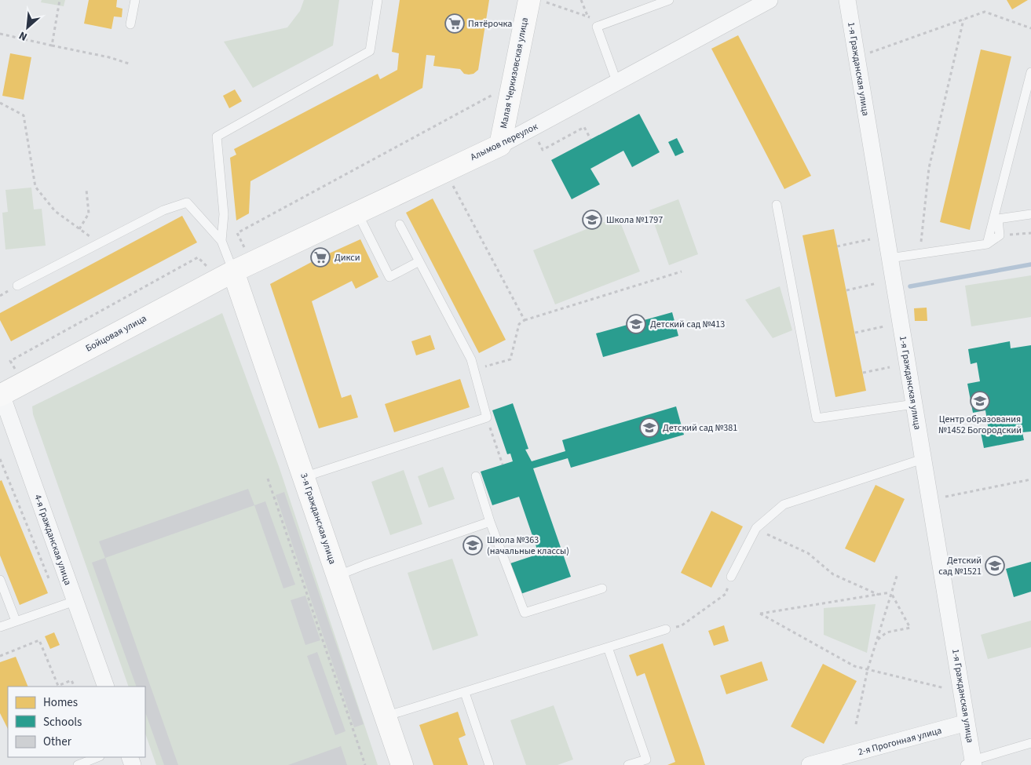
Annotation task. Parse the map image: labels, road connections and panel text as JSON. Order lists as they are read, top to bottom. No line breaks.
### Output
{"streets":{"street":["1-я Гражданская улица","Малая Черкизовская улица","Алымов переулок","Бойцовая улица","3-я Гражданская улица","4-я Гражданская улица","2-я Прогонная улица"]},"crossings":[["1-я Гражданская улица","2-я Прогонная улица"],["Малая Черкизовская улица","Алымов переулок"],["Алымов переулок","Бойцовая улица"],["Алымов переулок","3-я Гражданская улица"],["Бойцовая улица","3-я Гражданская улица"],["Бойцовая улица","4-я Гражданская улица"]],"places":{"supermarket":["Пятёрочка","Дикси"],"school or university":["Школа №1797","Детский сад №413","Центр образования №1452 Богородский","Детский сад №381","Школа №363 (начальные классы)","Детский сад №1521"]},"legend":["Homes","Schools","Other"],"north":"bottom left"}
